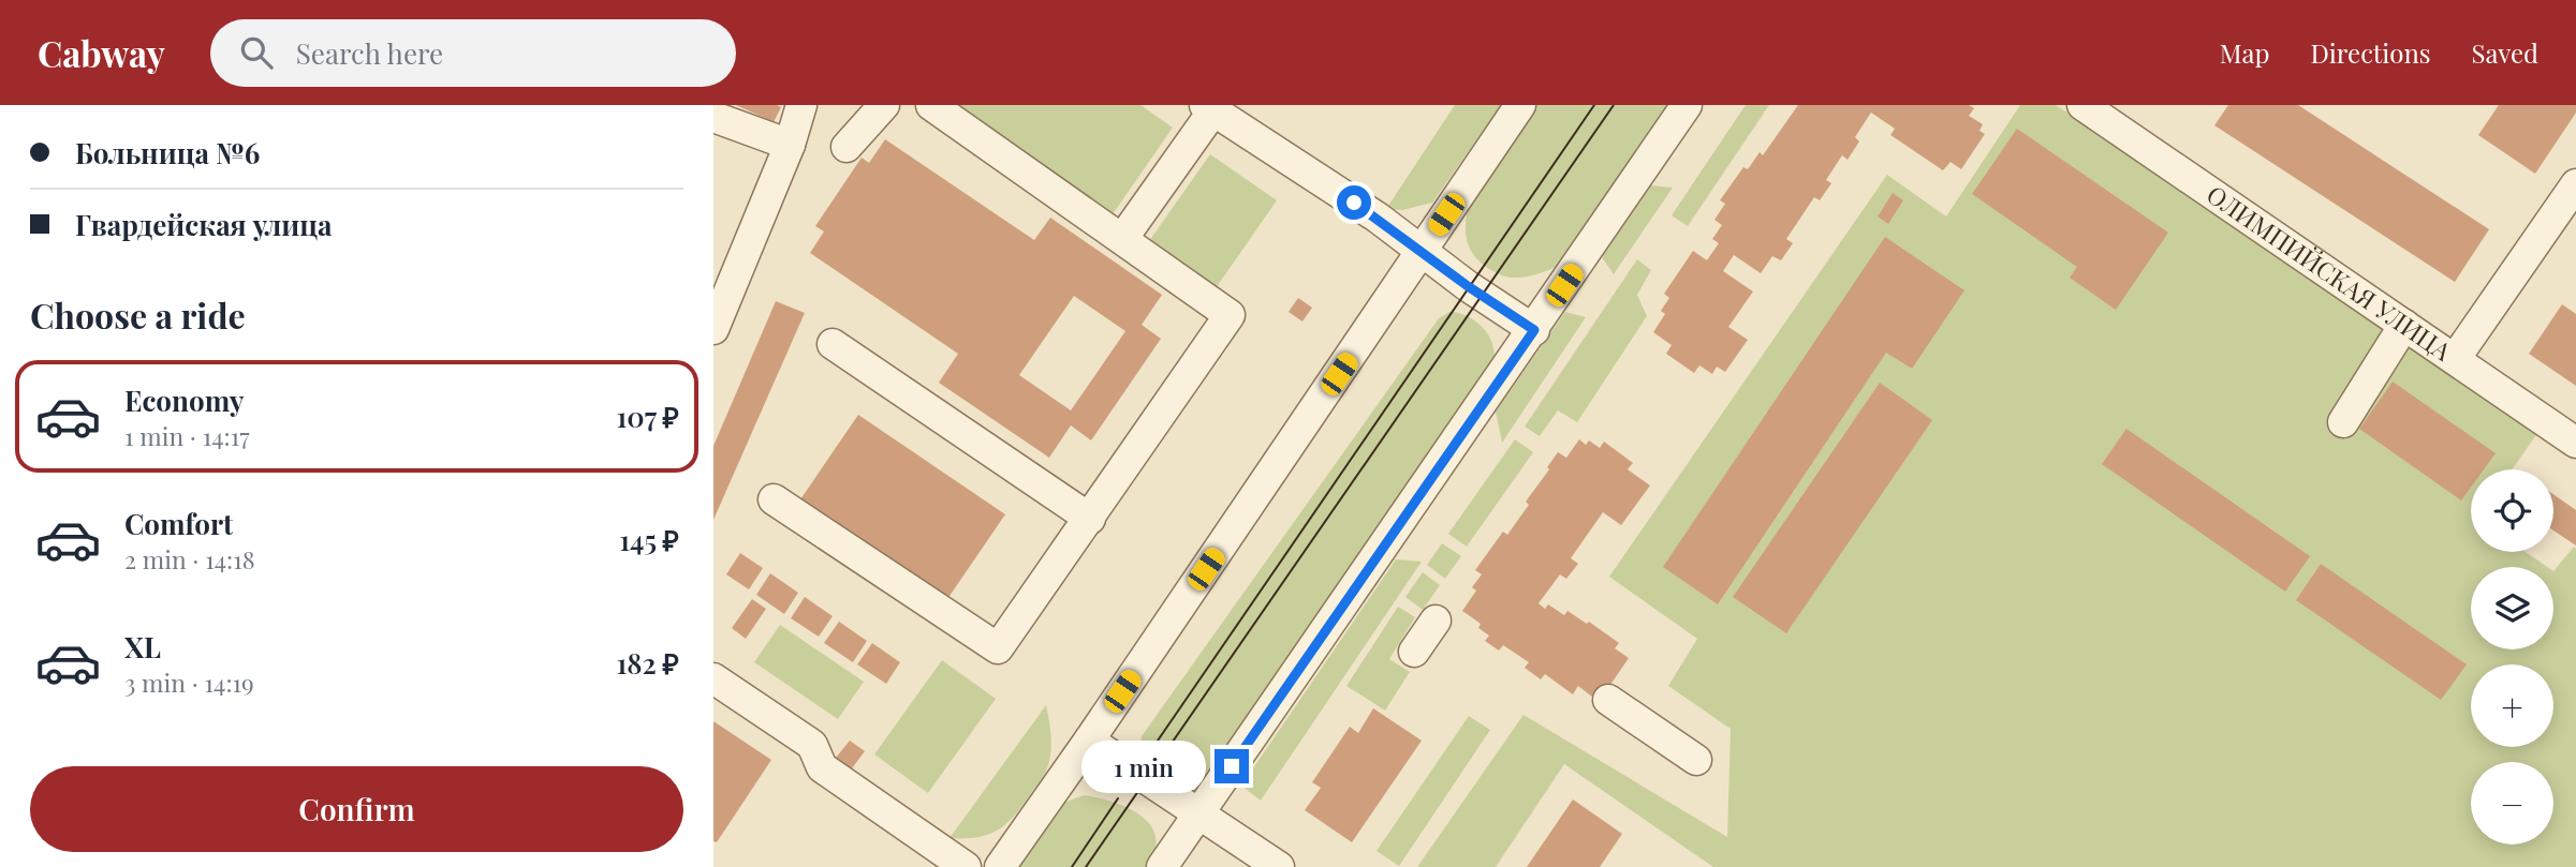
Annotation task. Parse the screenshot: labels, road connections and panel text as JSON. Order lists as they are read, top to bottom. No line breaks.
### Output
{"streets":{"street":["ОЛИМПИЙСКАЯ УЛИЦА"]},"page":{"header":"Cabway","search":"Search here","nav":["Map","Directions","Saved"],"banner":["Больница №6","Гвардейская улица"],"heading":"Choose a ride","list":[{"name":"Economy","note":"1 min · 14:17","value":"107 ₽"},{"name":"Comfort","note":"2 min · 14:18","value":"145 ₽"},{"name":"XL","note":"3 min · 14:19","value":"182 ₽"}],"map_buttons":["+","−"],"bubble":"1 min","buttons":"Confirm"}}
